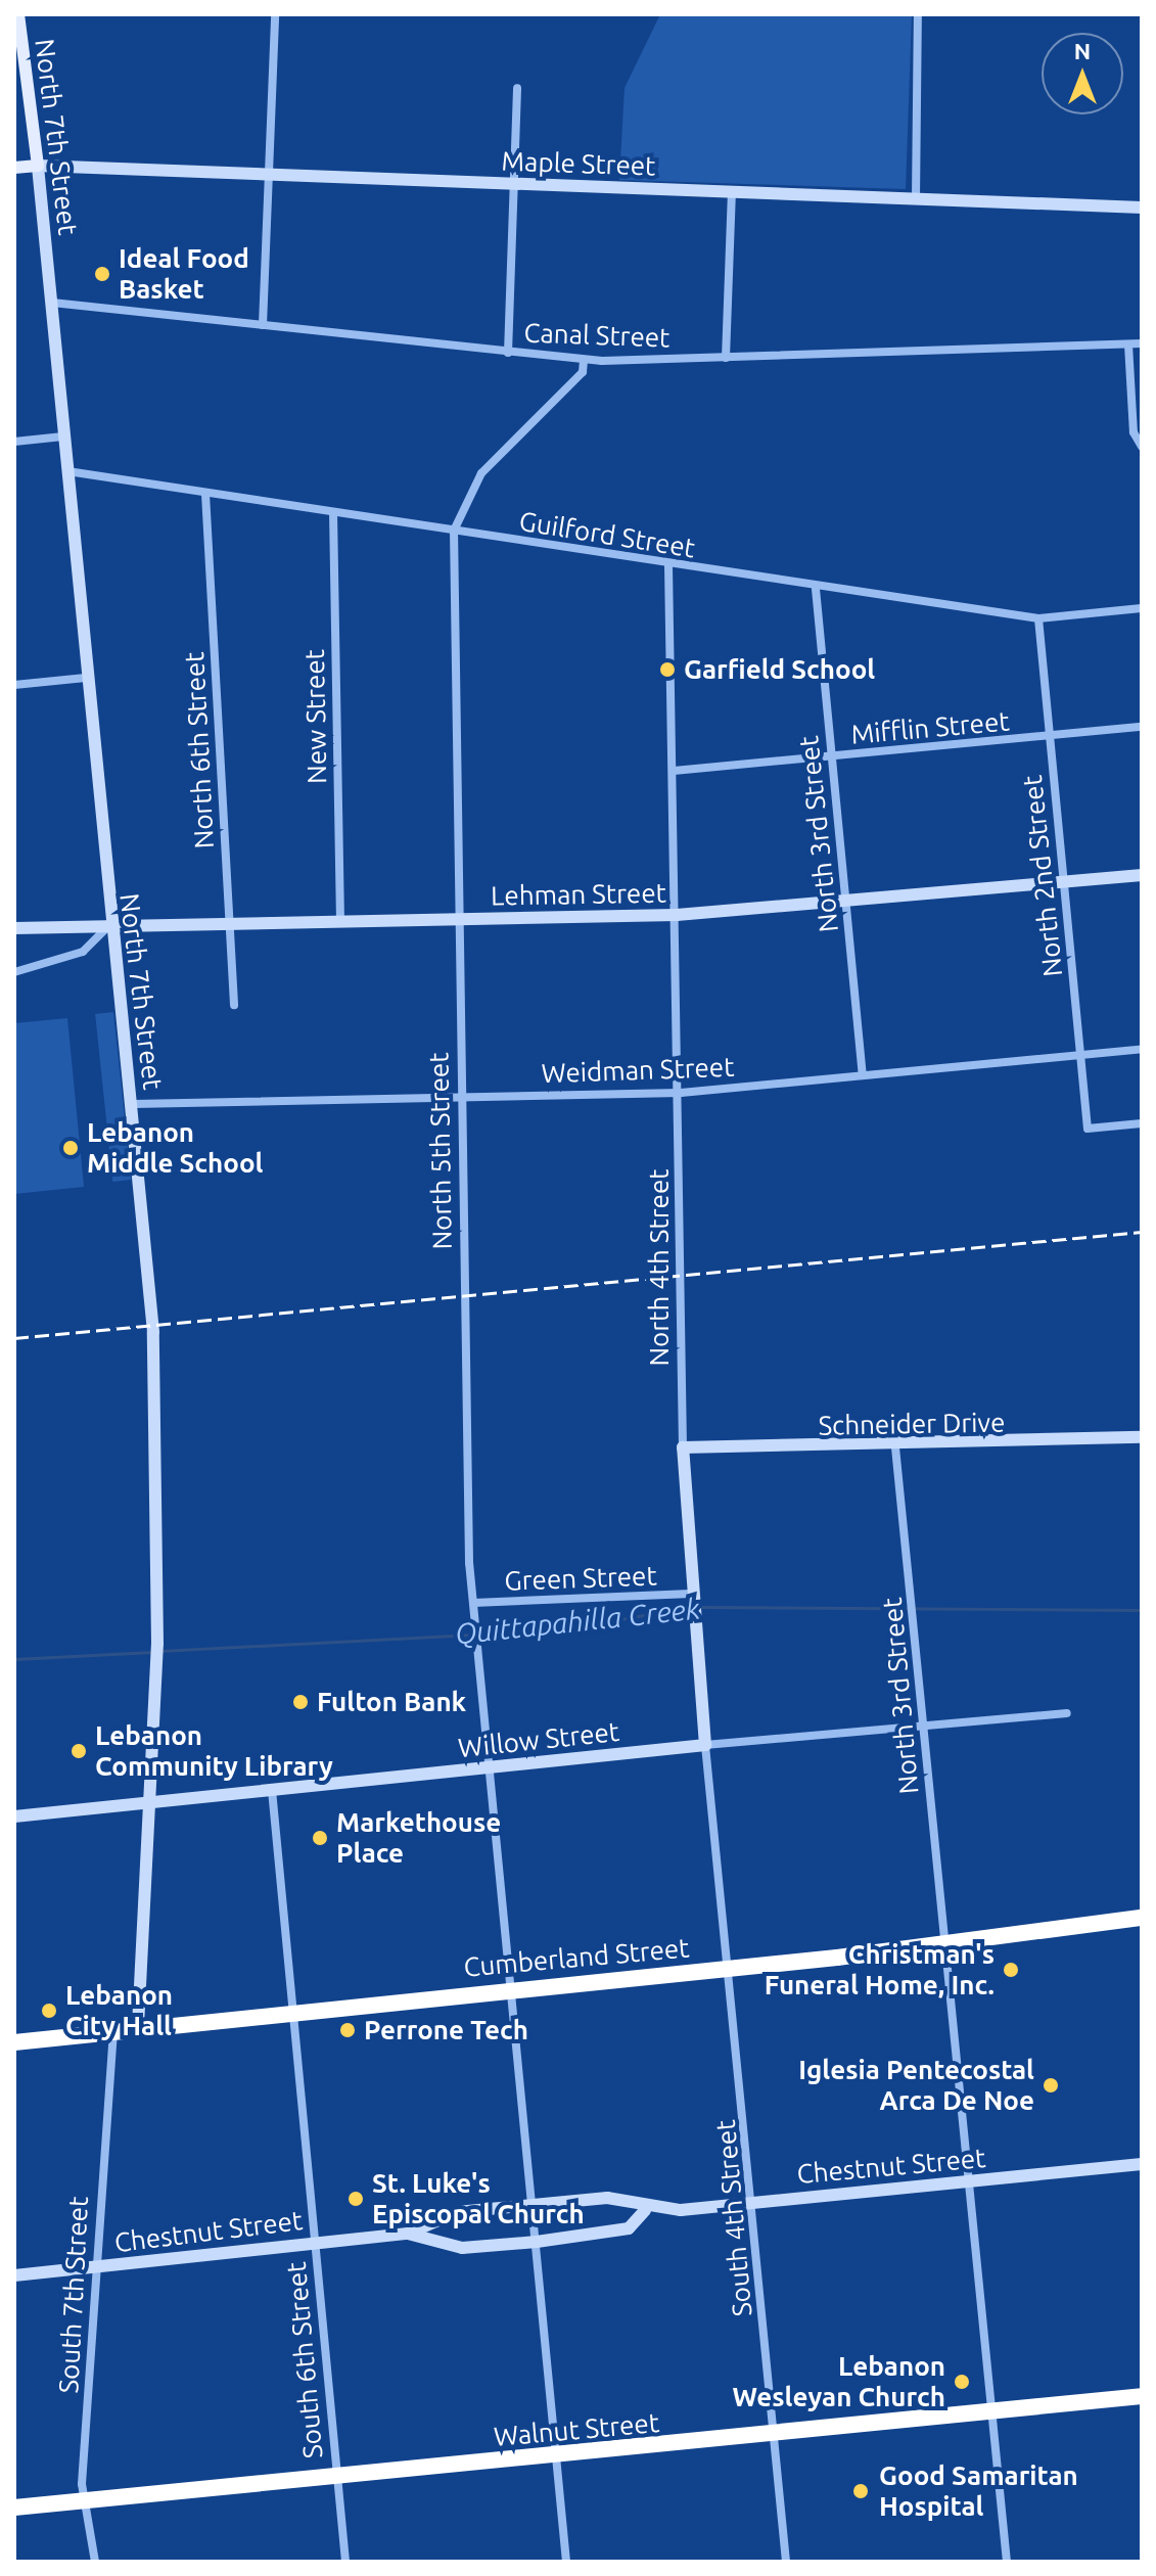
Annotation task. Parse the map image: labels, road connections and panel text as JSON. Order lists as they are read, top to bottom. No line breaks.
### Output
{"streets":{"highway":["Cumberland Street","Walnut Street"],"main road":["North 7th Street","Maple Street"],"street":["Canal Street","Guilford Street","New Street","Mifflin Street","North 6th Street","North 3rd Street","North 2nd Street","Lehman Street","Weidman Street","North 5th Street","North 4th Street","Schneider Drive","Green Street","Willow Street","Chestnut Street","South 4th Street","South 7th Street","South 6th Street"]},"crossings":[["North 7th Street","Maple Street"],["North 7th Street","Canal Street"],["North 7th Street","Guilford Street"],["North 7th Street","Lehman Street"],["North 7th Street","Weidman Street"],["North 7th Street","Willow Street"],["North 7th Street","Cumberland Street"],["Canal Street","North 5th Street"],["Guilford Street","New Street"],["Guilford Street","North 6th Street"],["Guilford Street","North 3rd Street"],["Guilford Street","North 2nd Street"],["Guilford Street","North 5th Street"],["Guilford Street","North 4th Street"],["New Street","Lehman Street"],["Mifflin Street","North 3rd Street"],["Mifflin Street","North 2nd Street"],["Mifflin Street","North 4th Street"],["North 6th Street","Lehman Street"],["North 3rd Street","Lehman Street"],["North 3rd Street","Weidman Street"],["North 3rd Street","Schneider Drive"],["North 3rd Street","Willow Street"],["North 3rd Street","Cumberland Street"],["North 3rd Street","Chestnut Street"],["North 3rd Street","Walnut Street"],["North 2nd Street","Lehman Street"],["North 2nd Street","Weidman Street"],["Lehman Street","North 5th Street"],["Lehman Street","North 4th Street"],["Weidman Street","North 5th Street"],["Weidman Street","North 4th Street"],["North 5th Street","Green Street"],["North 5th Street","Willow Street"],["North 5th Street","Cumberland Street"],["North 5th Street","Chestnut Street"],["North 5th Street","Walnut Street"],["North 4th Street","Schneider Drive"],["North 4th Street","Green Street"],["North 4th Street","Willow Street"],["North 4th Street","Cumberland Street"],["North 4th Street","South 4th Street"],["Cumberland Street","South 4th Street"],["Cumberland Street","South 7th Street"],["Cumberland Street","South 6th Street"],["Chestnut Street","South 4th Street"],["Chestnut Street","South 7th Street"],["Chestnut Street","South 6th Street"],["South 4th Street","Walnut Street"],["South 7th Street","Walnut Street"],["South 6th Street","Walnut Street"]],"water":["Quittapahilla Creek"],"places":["Ideal Food Basket","Garfield School","Lebanon Middle School","Fulton Bank","Lebanon Community Library","Markethouse Place","Christman's Funeral Home, Inc.","Lebanon City Hall","Perrone Tech","Iglesia Pentecostal Arca De Noe","St. Luke's Episcopal Church","Lebanon Wesleyan Church","Good Samaritan Hospital"],"north":"top"}
